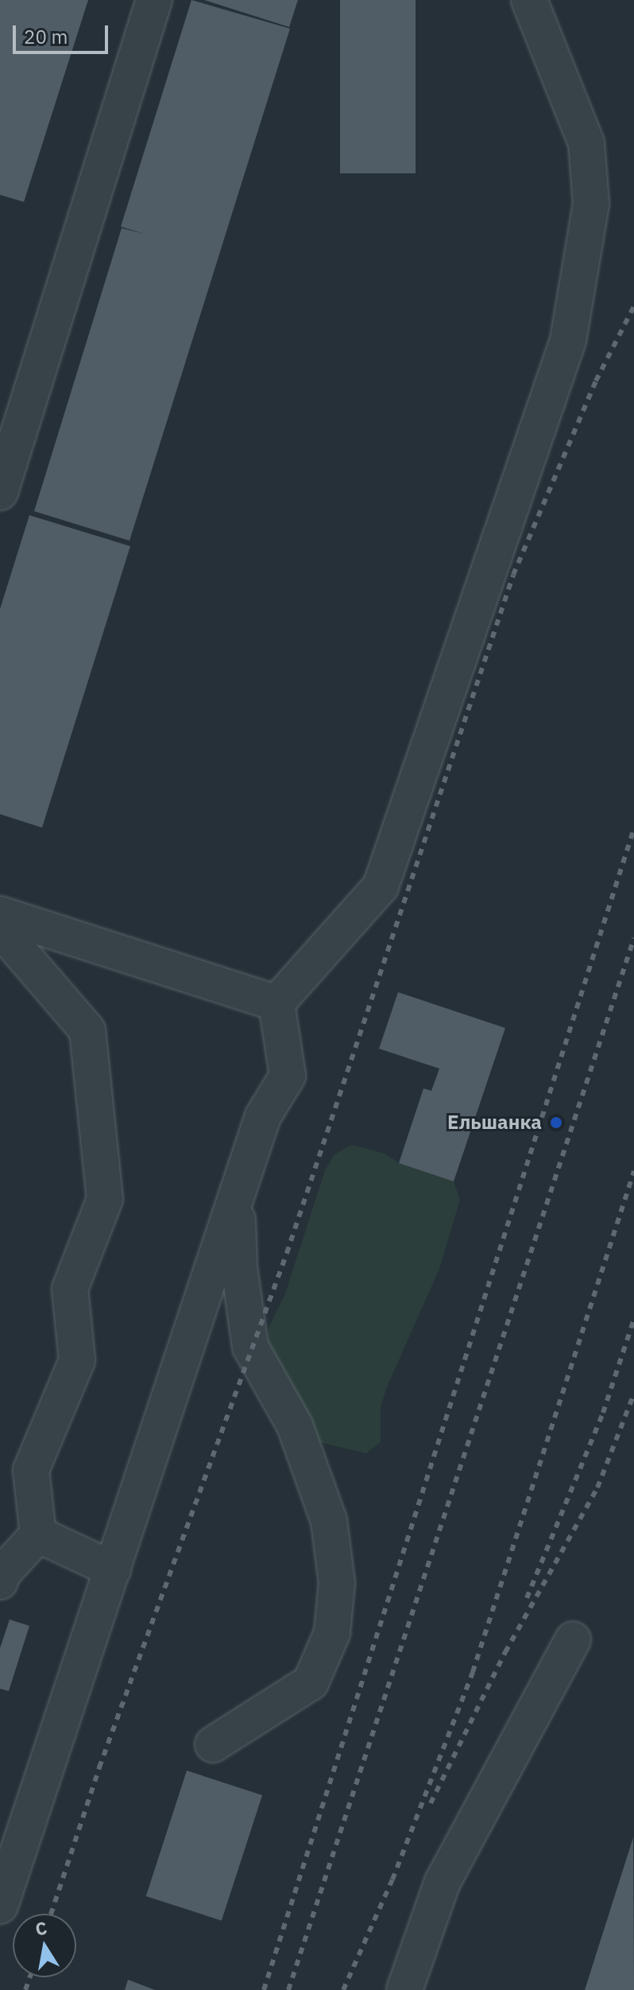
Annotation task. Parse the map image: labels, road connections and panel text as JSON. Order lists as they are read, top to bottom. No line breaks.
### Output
{"places":["Ельшанка"],"scale_bar":"20 m","north":"top"}
